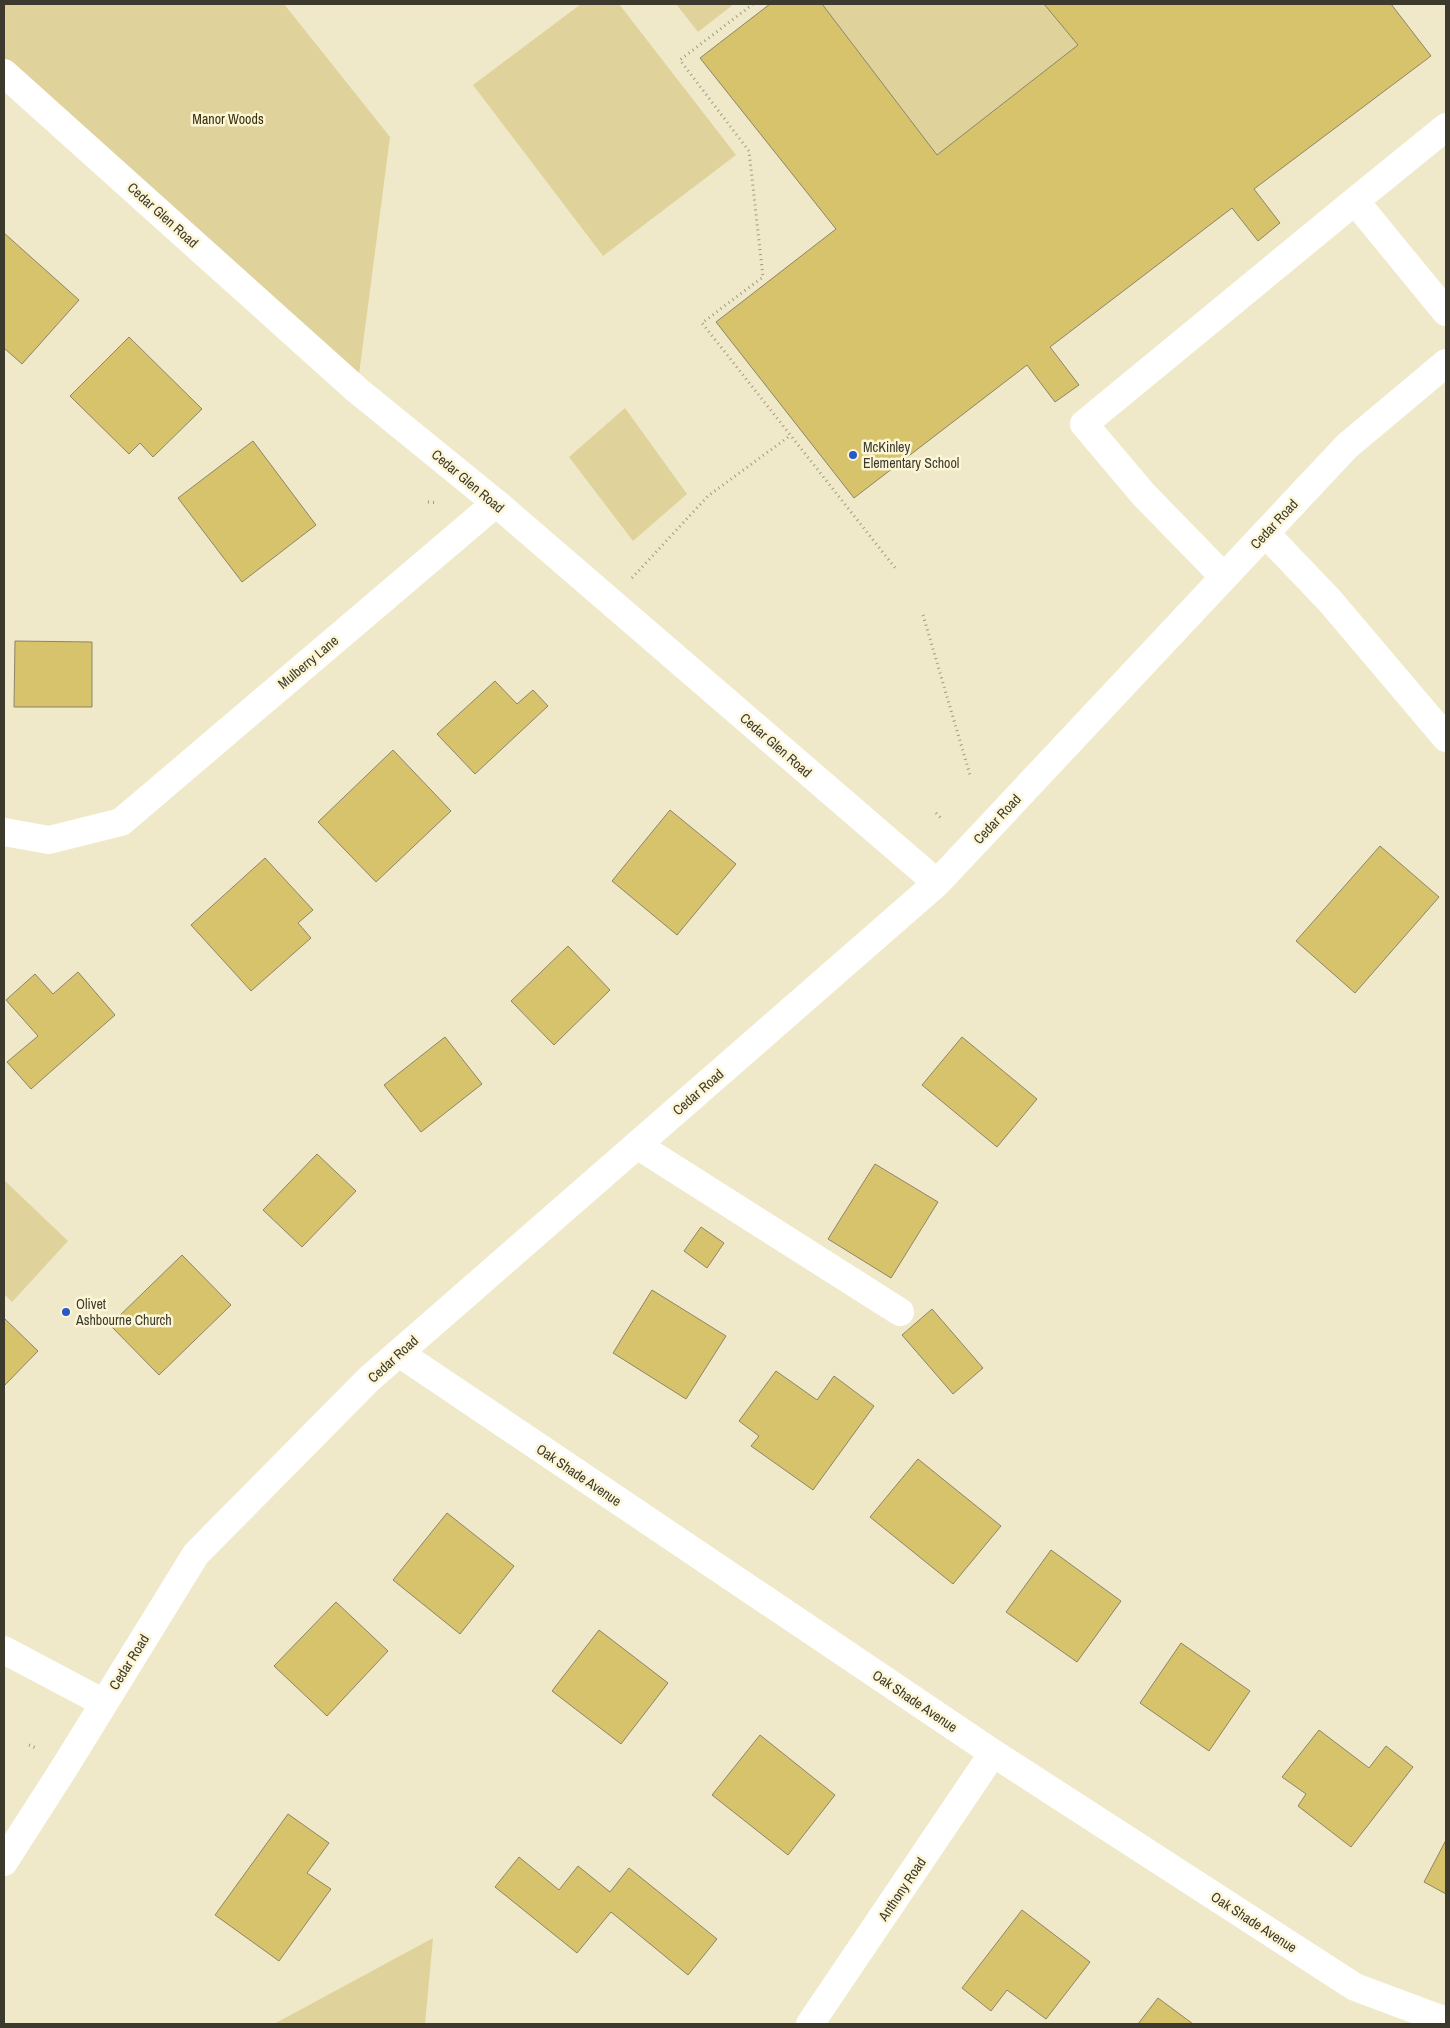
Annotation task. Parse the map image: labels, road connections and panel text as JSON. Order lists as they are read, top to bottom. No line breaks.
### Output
{"streets":{"street":["Cedar Glen Road","Cedar Road","Mulberry Lane","Oak Shade Avenue","Anthony Road"]},"crossings":[["Cedar Glen Road","Cedar Road"],["Cedar Glen Road","Mulberry Lane"],["Cedar Road","Oak Shade Avenue"],["Oak Shade Avenue","Anthony Road"]],"parks":["Manor Woods"],"places":["McKinley Elementary School","Olivet Ashbourne Church"]}
